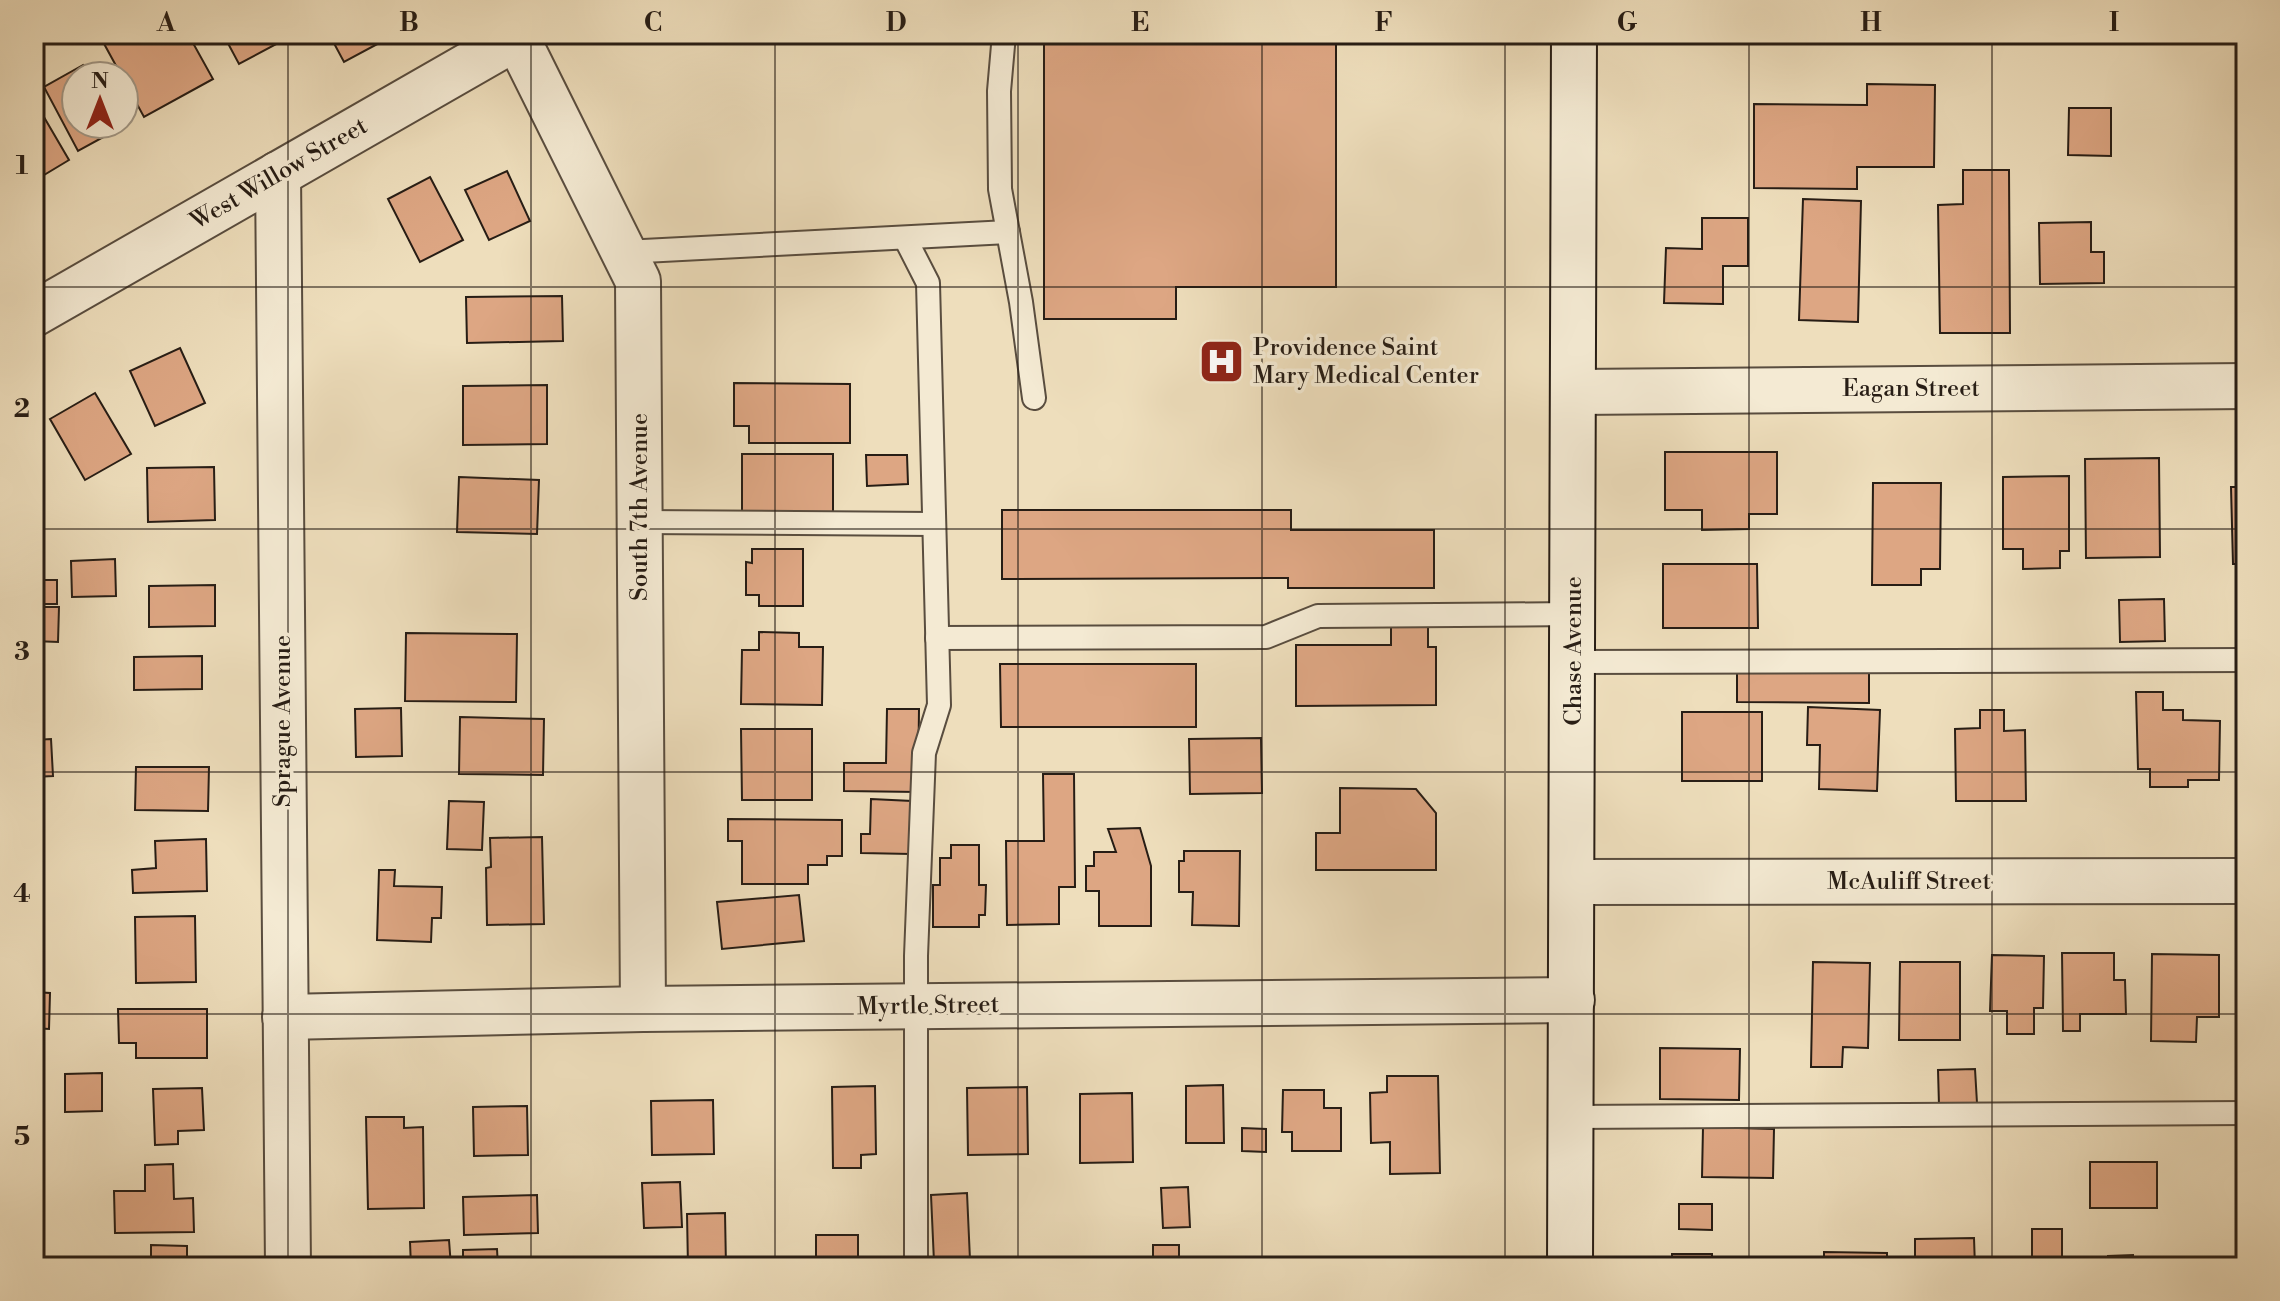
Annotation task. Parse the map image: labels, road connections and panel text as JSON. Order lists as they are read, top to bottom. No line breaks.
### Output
{"streets":{"street":["West Willow Street","Eagan Street","South 7th Avenue","Chase Avenue","Sprague Avenue","McAuliff Street","Myrtle Street"]},"crossings":[["West Willow Street","South 7th Avenue"],["West Willow Street","Sprague Avenue"],["Eagan Street","Chase Avenue"],["South 7th Avenue","Myrtle Street"],["Chase Avenue","McAuliff Street"],["Chase Avenue","Myrtle Street"],["Sprague Avenue","Myrtle Street"]],"places":{"hospital":["Providence Saint Mary Medical Center"]},"north":"top","grid":{"columns":["A","B","C","D","E","F","G","H","I"],"rows":["1","2","3","4","5"]}}
